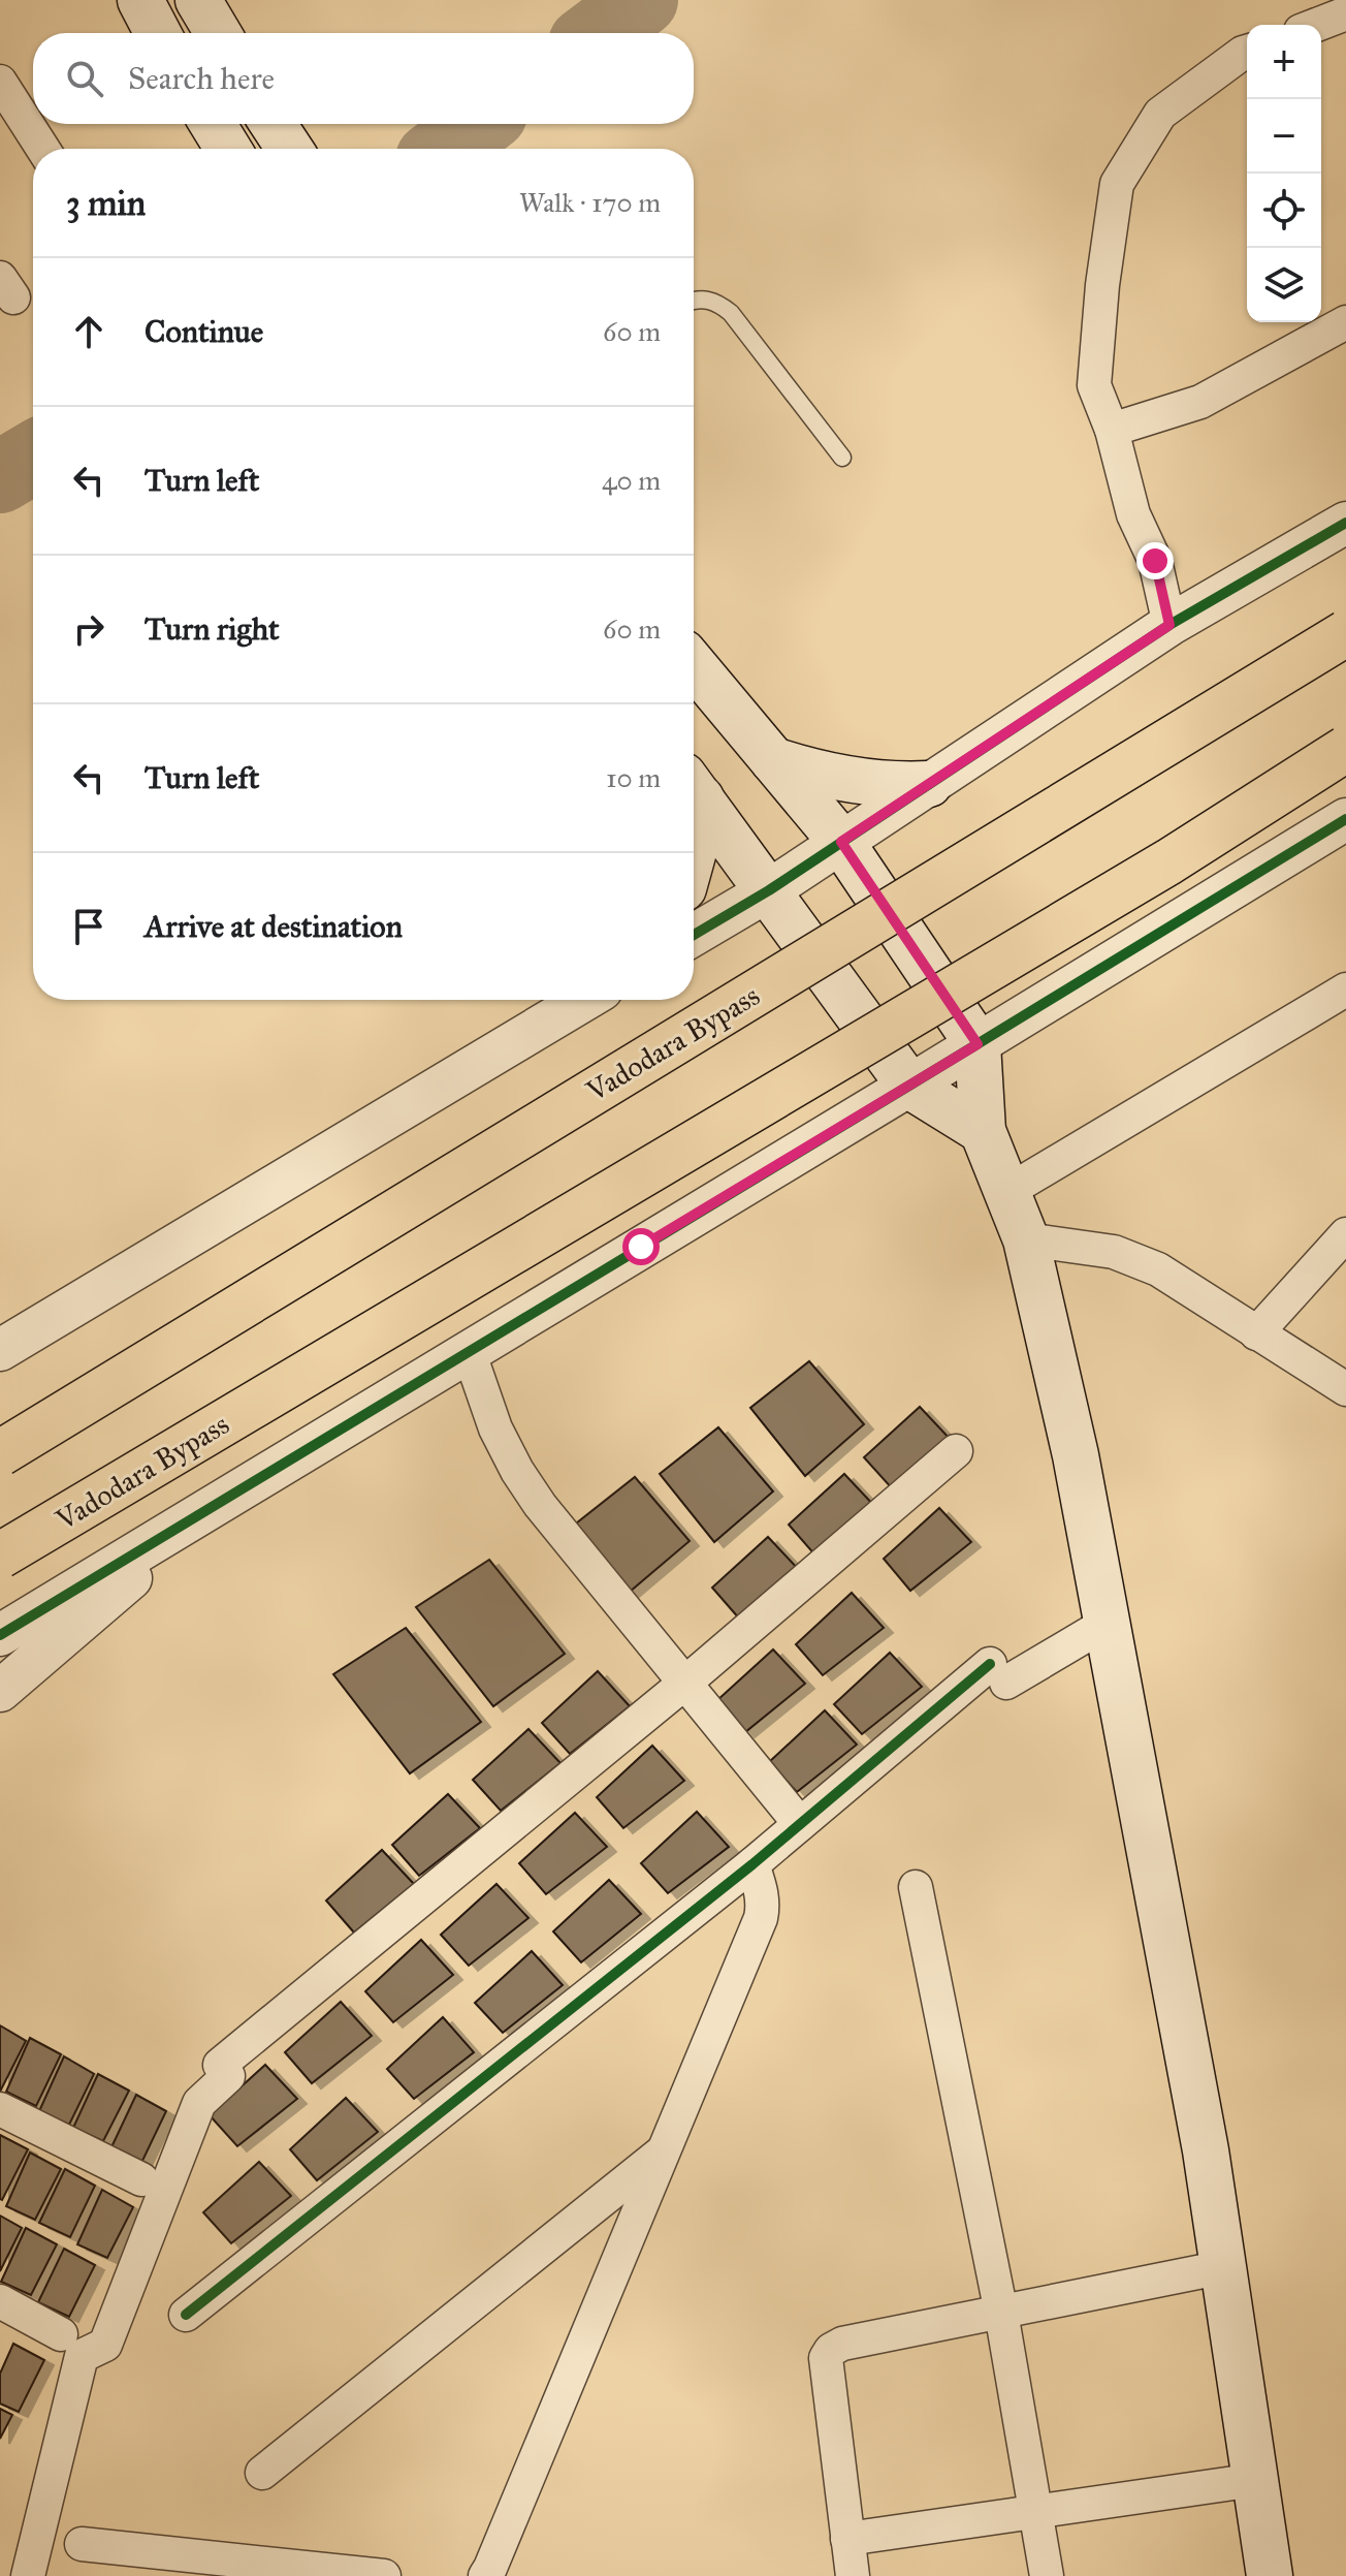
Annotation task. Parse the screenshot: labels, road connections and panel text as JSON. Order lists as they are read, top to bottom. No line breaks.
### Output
{"streets":{"highway":["Vadodara Bypass"]},"page":{"map_buttons":["+","−"],"search":"Search here","heading":["3 min","Walk · 170 m"],"list":[["Continue","60 m"],["Turn left","40 m"],["Turn right","60 m"],["Turn left","10 m"],"Arrive at destination"]}}
